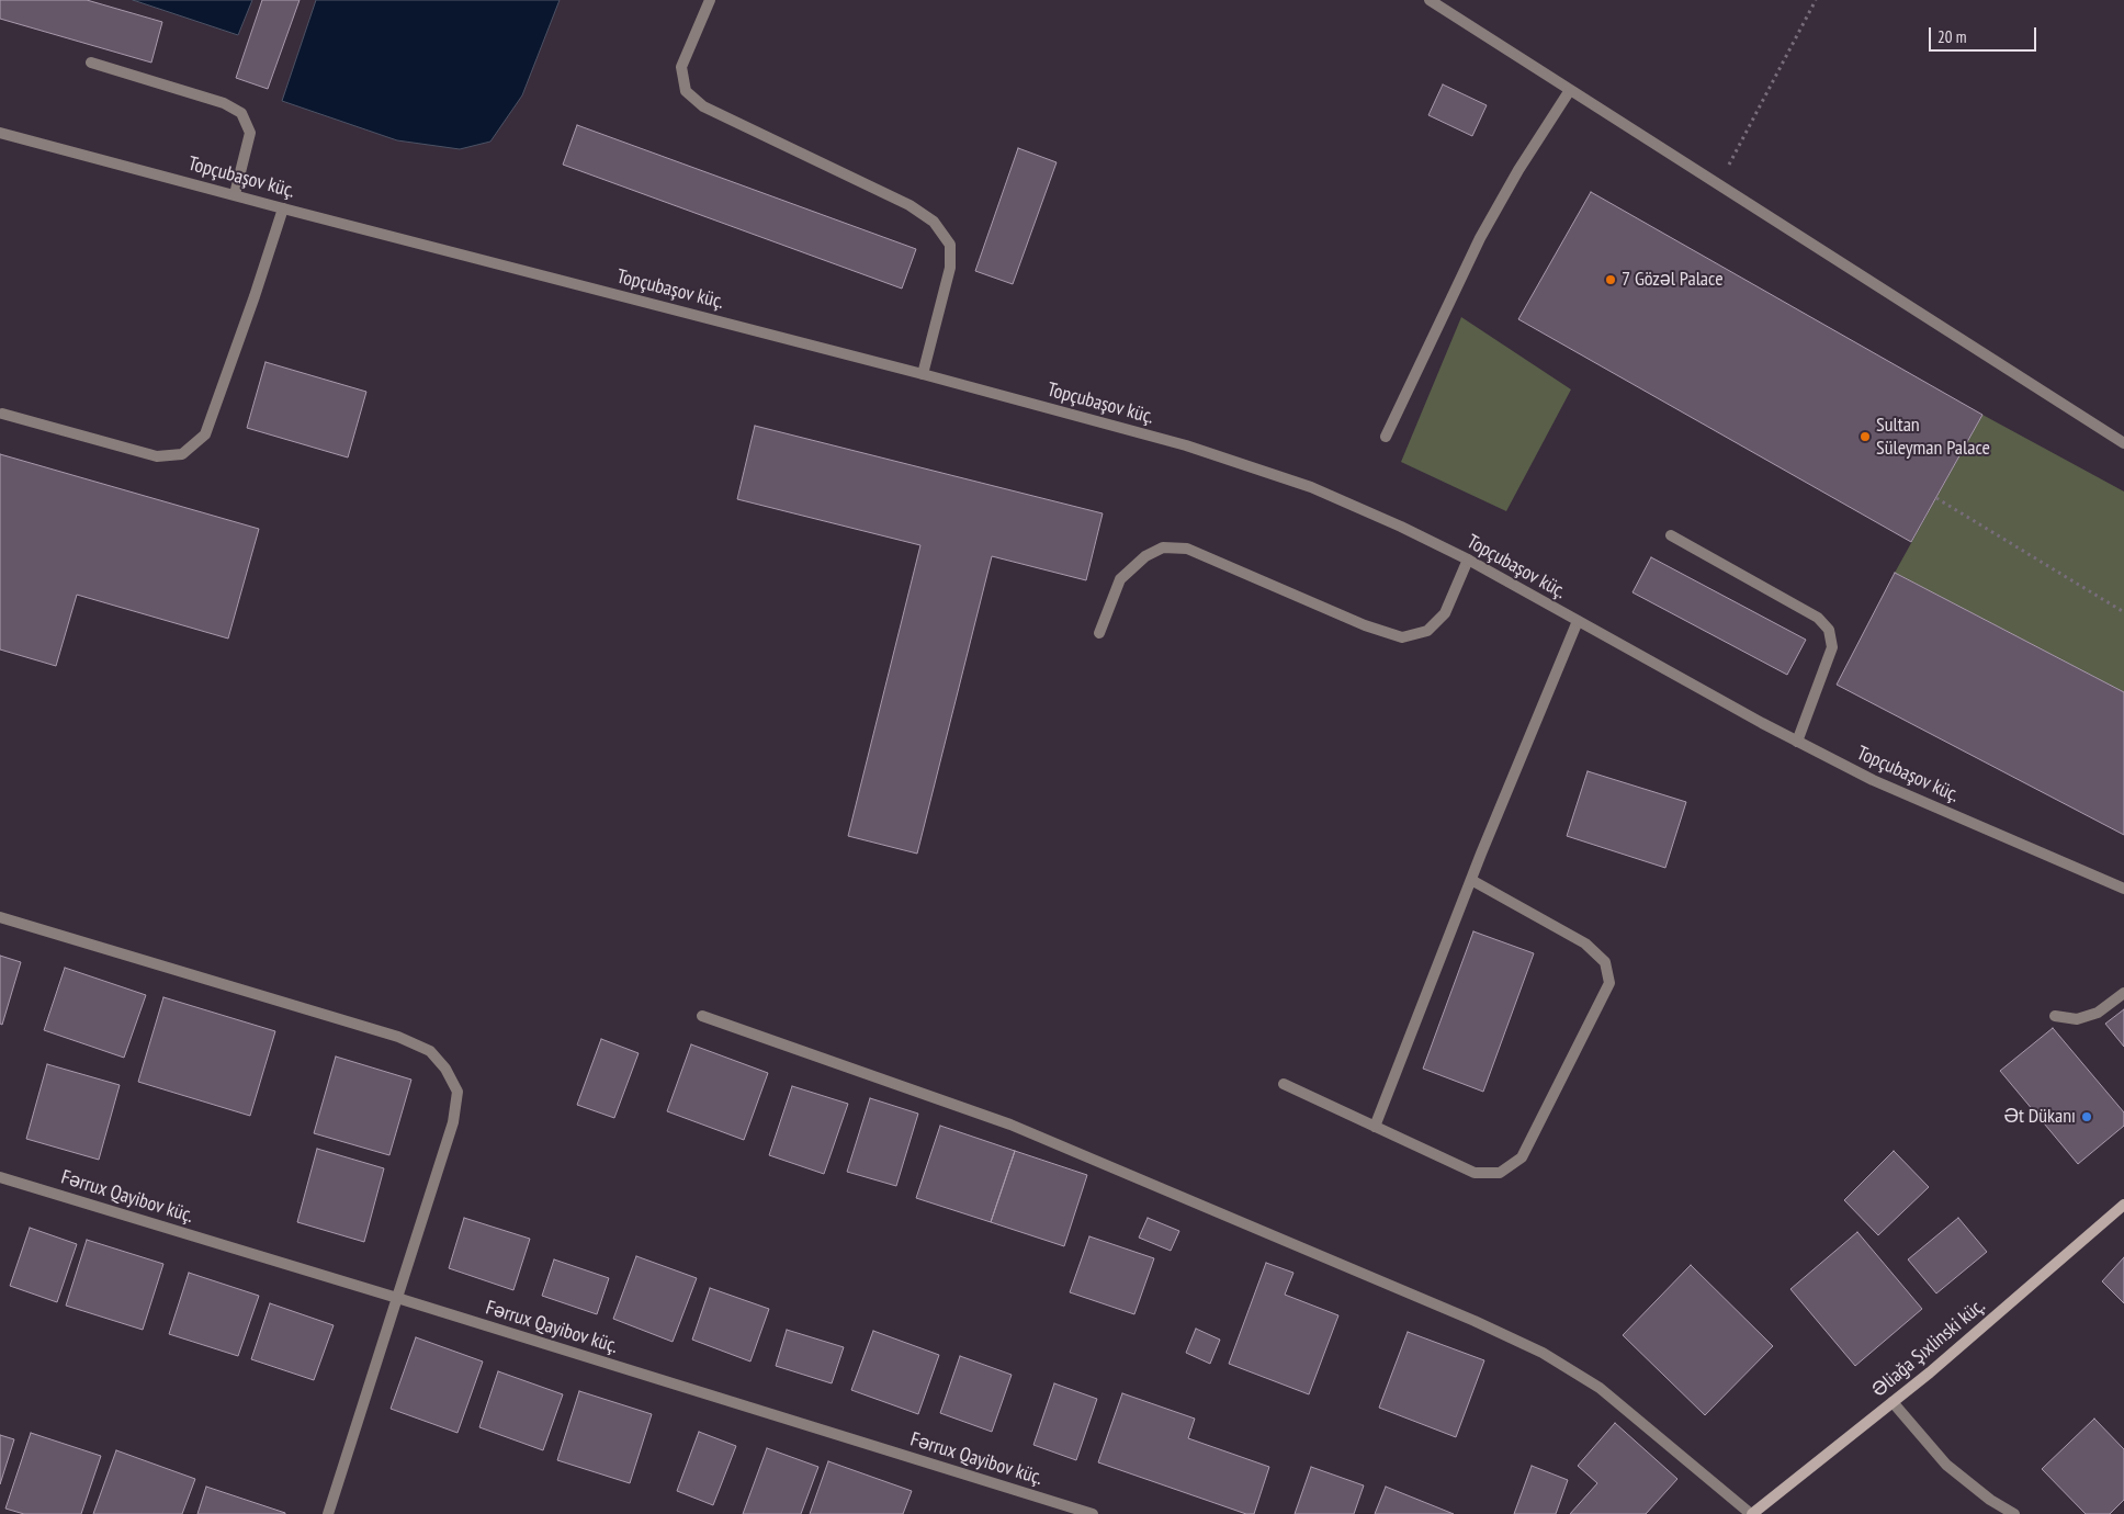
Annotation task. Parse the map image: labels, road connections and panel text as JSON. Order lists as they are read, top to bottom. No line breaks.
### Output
{"streets":{"main road":["Əliağa Şıxlinski küç."],"street":["Topçubaşov küç.","Fərrux Qayibov küç."]},"places":["7 Gözəl Palace","Sultan Süleyman Palace","Ət Dükanı"],"scale_bar":"20 m"}
